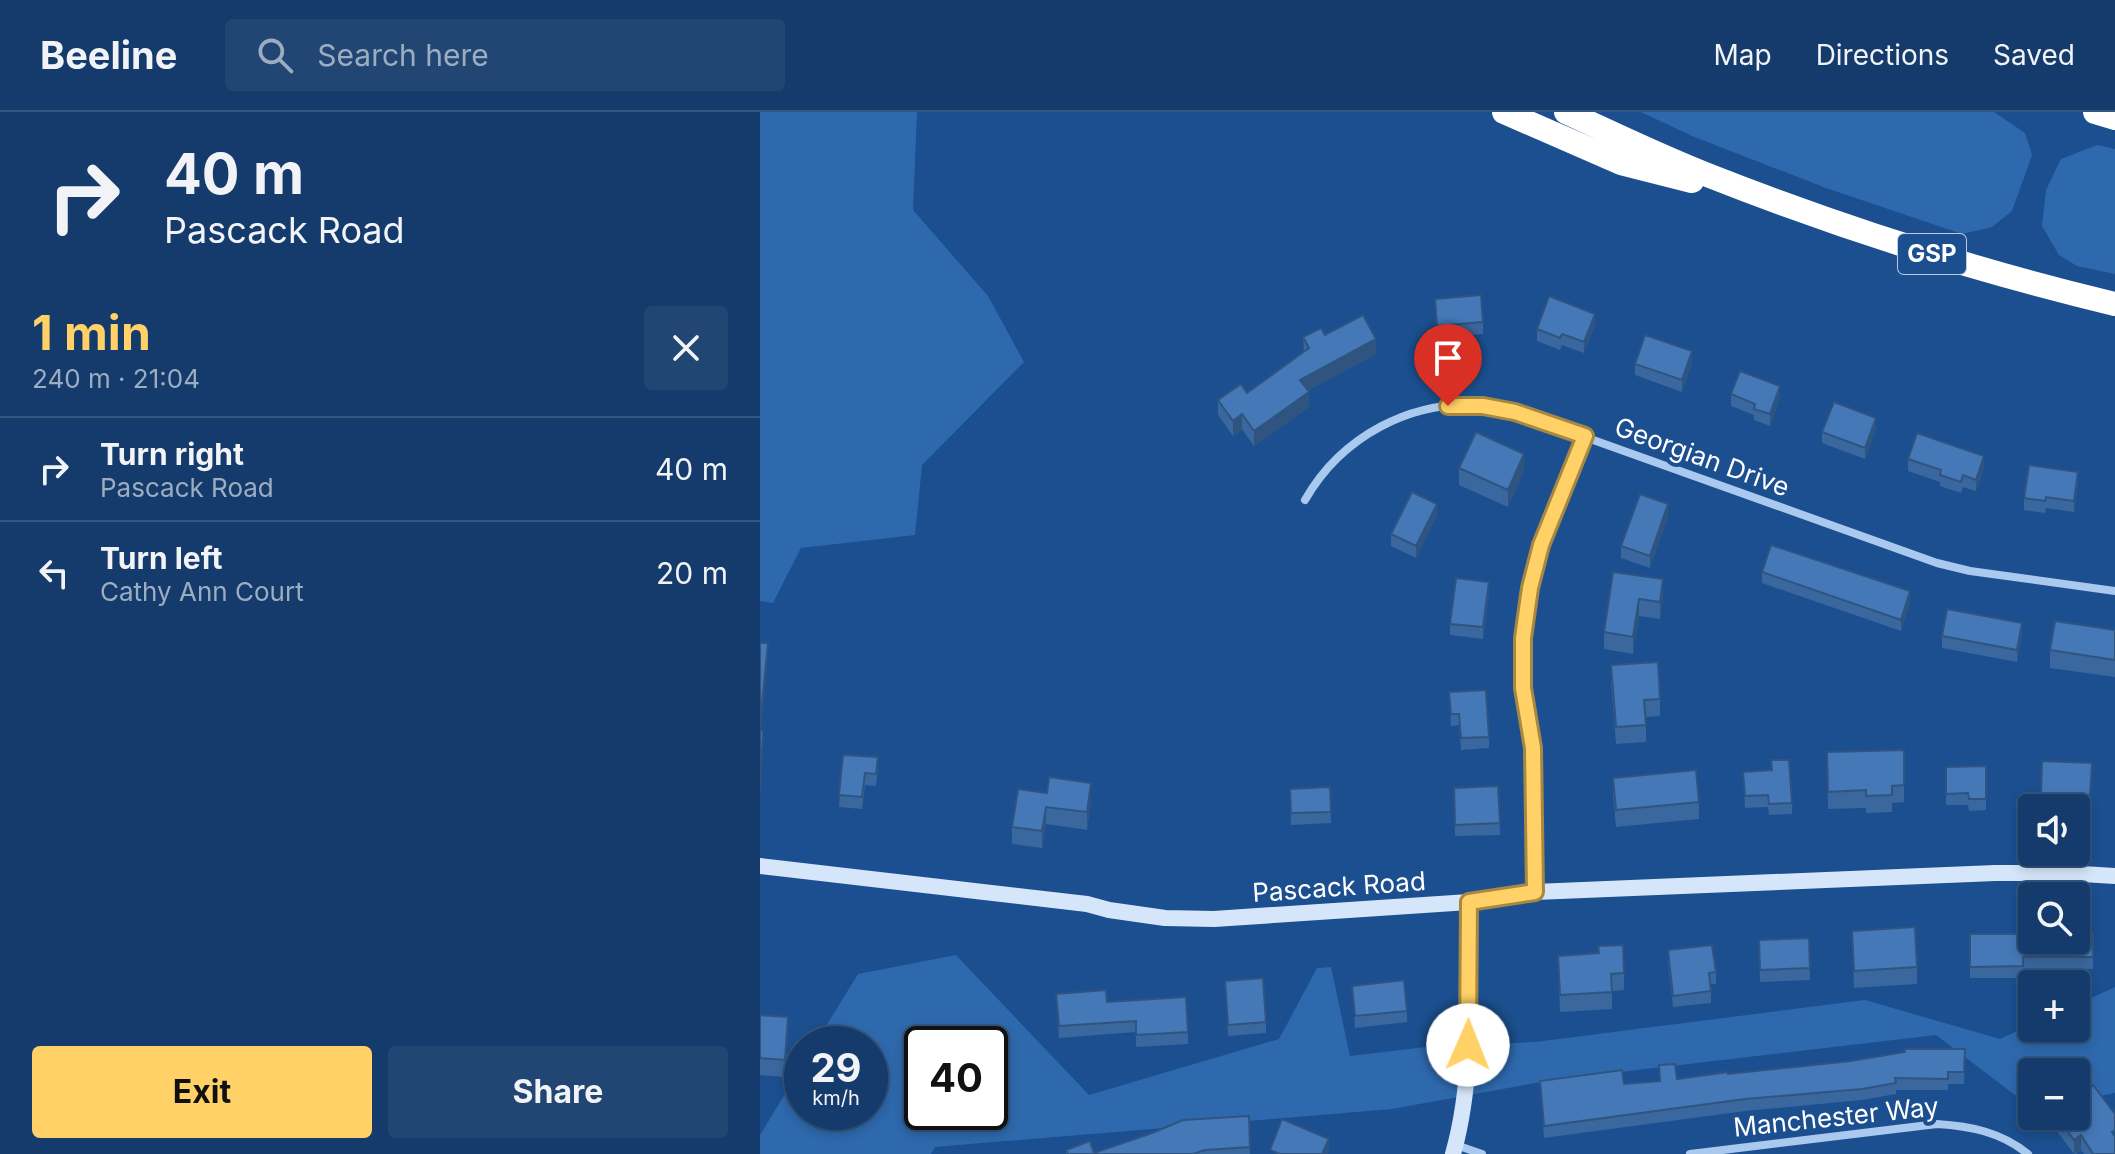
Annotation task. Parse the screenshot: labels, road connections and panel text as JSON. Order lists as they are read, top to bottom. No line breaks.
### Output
{"streets":{"highway":["GSP"],"street":["Georgian Drive","Pascack Road","Manchester Way"]},"page":{"header":"Beeline","search":"Search here","nav":["Map","Directions","Saved"],"turn":["40 m","Pascack Road"],"heading":["1 min","240 m · 21:04"],"list":[{"name":"Turn right","note":"Pascack Road","value":"40 m"},{"name":"Turn left","note":"Cathy Ann Court","value":"20 m"}],"map_buttons":["+","−"],"speed":"29 km/h","limit":"40","buttons":["Exit","Share"]}}
